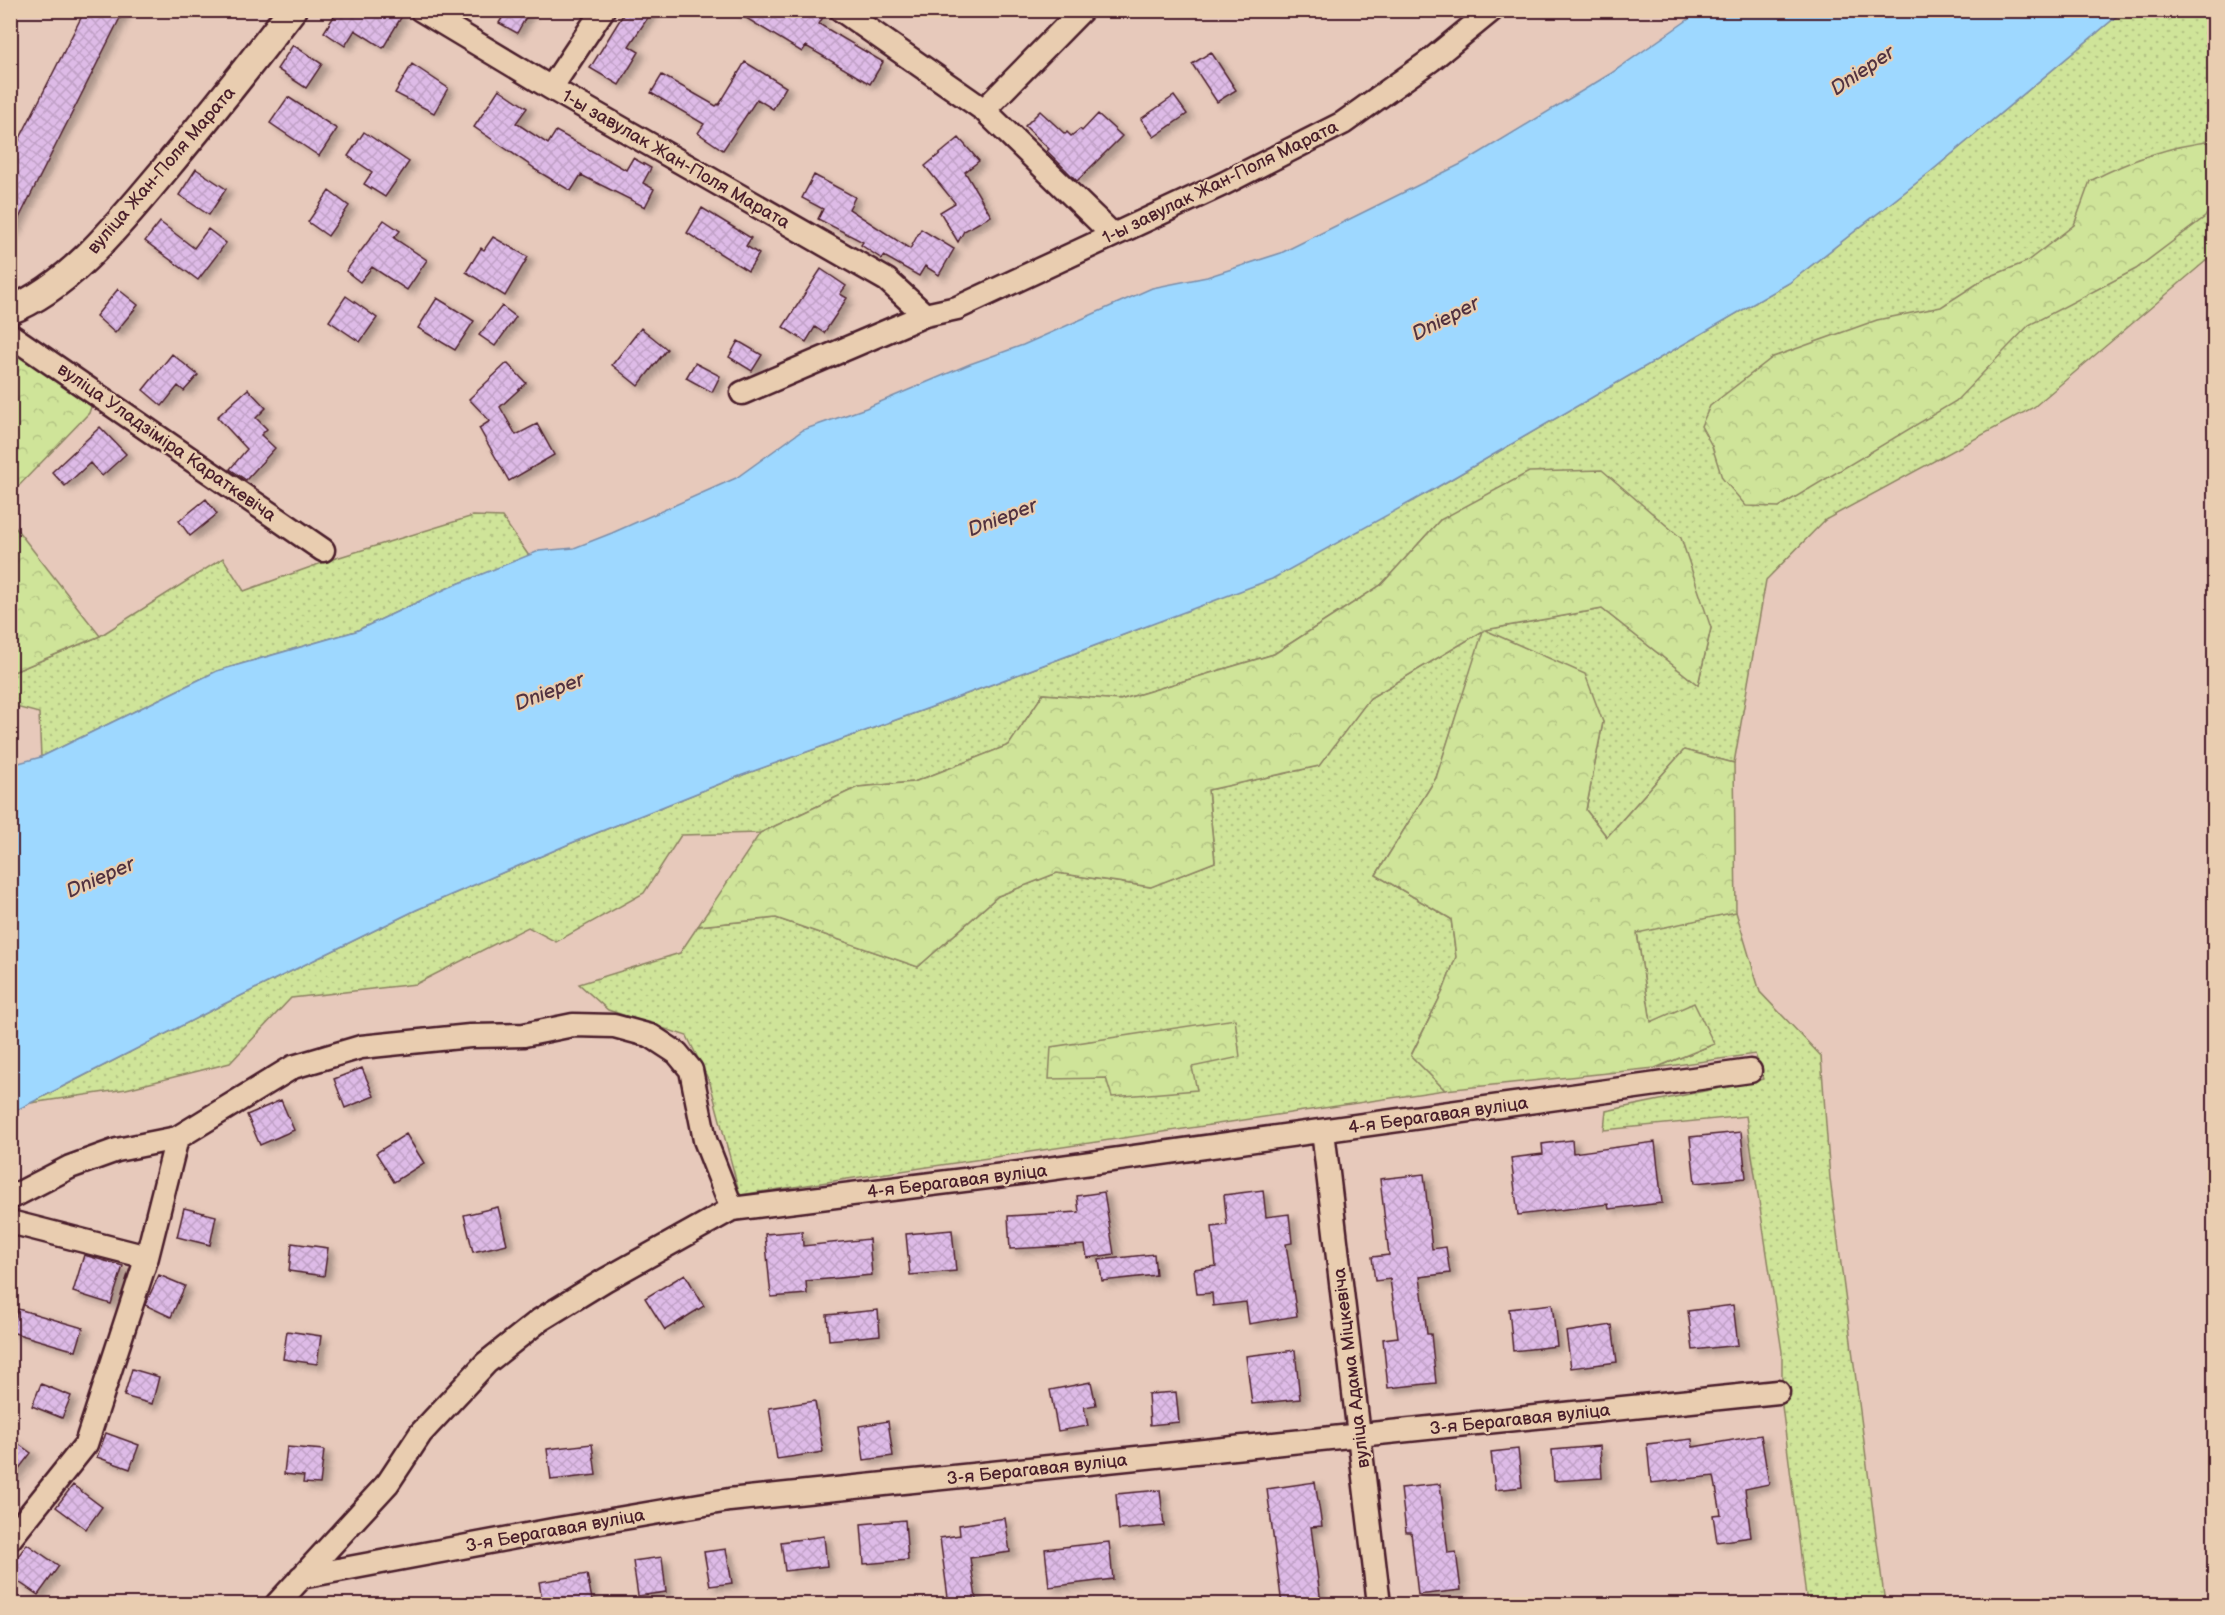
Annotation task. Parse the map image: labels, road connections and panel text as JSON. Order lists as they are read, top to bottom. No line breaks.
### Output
{"streets":{"street":["1-ы завулак Жан-Поля Марата","вуліца Жан-Поля Марата","вуліца Уладзіміра Караткевіча","4-я Берагавая вуліца","вуліца Адама Міцкевіча","3-я Берагавая вуліца"]},"crossings":[["4-я Берагавая вуліца","вуліца Адама Міцкевіча"],["4-я Берагавая вуліца","3-я Берагавая вуліца"],["вуліца Адама Міцкевіча","3-я Берагавая вуліца"]],"water":["Dnieper"]}
